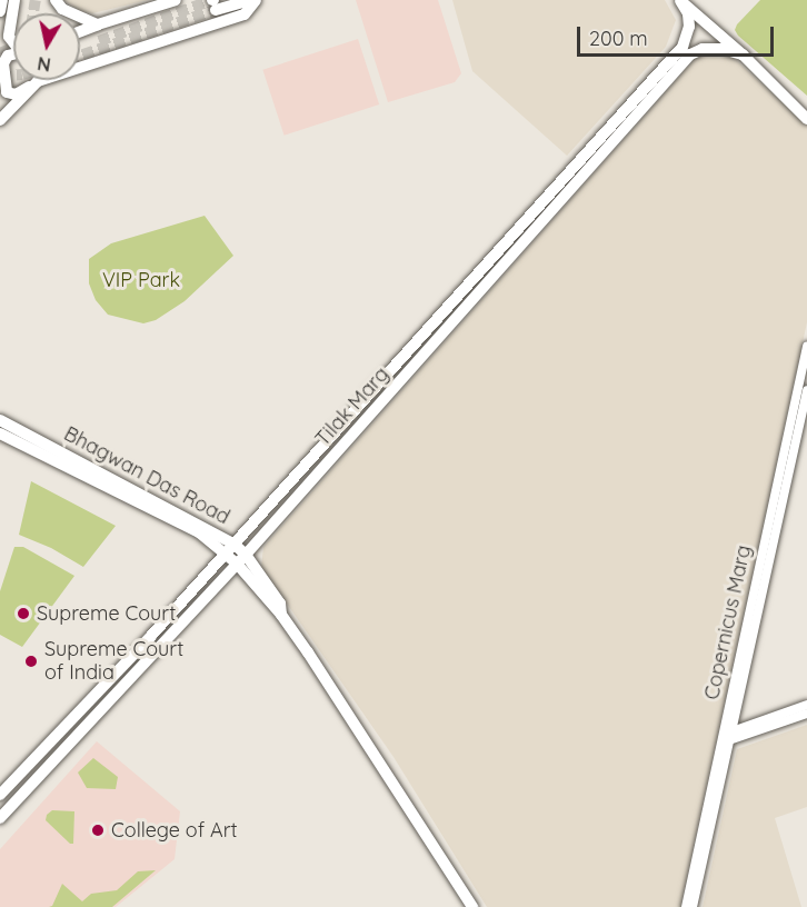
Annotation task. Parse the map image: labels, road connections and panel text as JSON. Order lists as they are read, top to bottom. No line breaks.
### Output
{"streets":{"main road":["Tilak Marg","Bhagwan Das Road"],"street":["Copernicus Marg"]},"crossings":[["Tilak Marg","Bhagwan Das Road"]],"parks":["VIP Park"],"places":["Supreme Court","Supreme Court of India","College of Art"],"scale_bar":"200 m","north":"bottom"}
